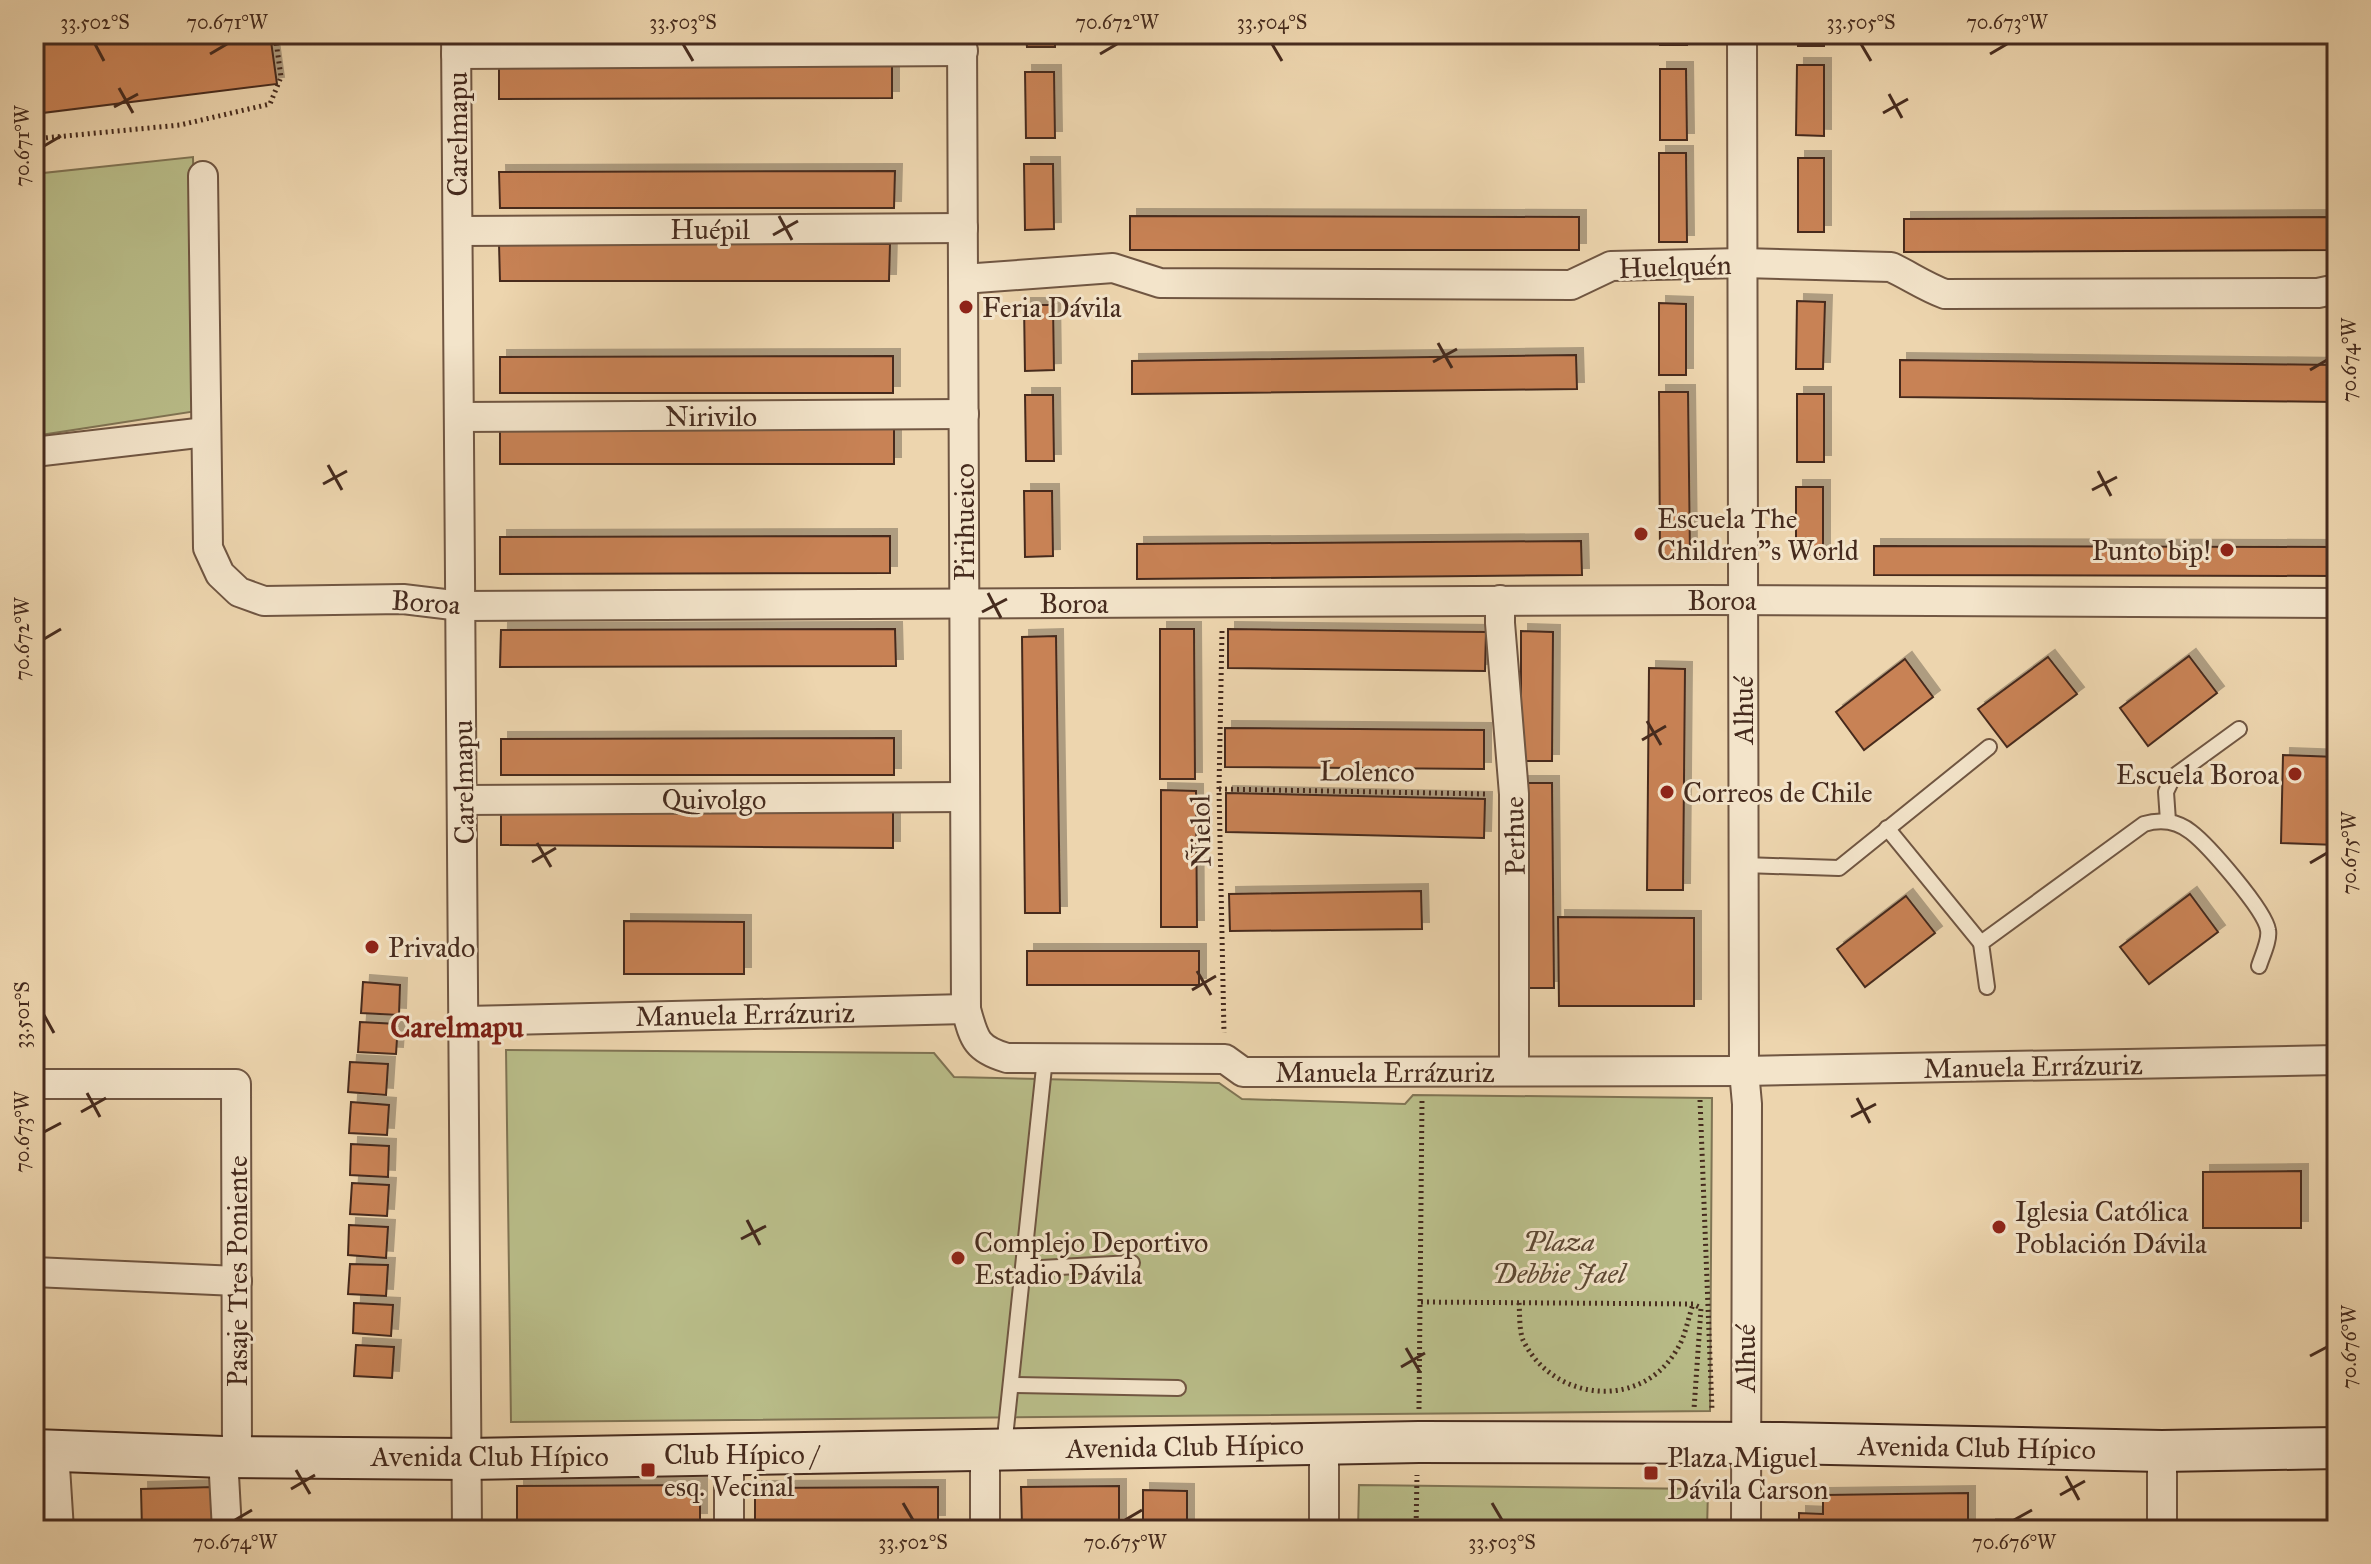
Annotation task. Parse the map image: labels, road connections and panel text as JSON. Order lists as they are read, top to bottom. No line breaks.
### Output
{"streets":{"street":["Carelmapu","Huépil","Huelquén","Nirivilo","Pirihueico","Boroa","Alhué","Quivolgo","Perhue","Manuela Errázuriz","Pasaje Tres Poniente","Avenida Club Hípico"],"path":["Lolenco","Ñielol"]},"crossings":[["Carelmapu","Huépil"],["Carelmapu","Nirivilo"],["Carelmapu","Boroa"],["Carelmapu","Quivolgo"],["Carelmapu","Manuela Errázuriz"],["Carelmapu","Avenida Club Hípico"],["Huépil","Pirihueico"],["Huelquén","Pirihueico"],["Huelquén","Alhué"],["Nirivilo","Pirihueico"],["Pirihueico","Boroa"],["Pirihueico","Quivolgo"],["Pirihueico","Manuela Errázuriz"],["Boroa","Alhué"],["Boroa","Ñielol"],["Boroa","Perhue"],["Alhué","Manuela Errázuriz"],["Alhué","Avenida Club Hípico"],["Lolenco","Ñielol"],["Lolenco","Perhue"],["Ñielol","Manuela Errázuriz"],["Perhue","Manuela Errázuriz"],["Pasaje Tres Poniente","Avenida Club Hípico"]],"districts":["Carelmapu"],"parks":["Plaza Debbie Jael"],"places":{"other":["Feria Dávila","Escuela The Children\"s World","Punto bip!","Escuela Boroa","Correos de Chile","Privado","Iglesia Católica Población Dávila","Complejo Deportivo Estadio Dávila"],"transit":["Club Hípico / esq. Vecinal","Plaza Miguel Dávila Carson"]},"coordinates":["33.502°S","70.671°W","33.503°S","70.672°W","33.504°S","33.505°S","70.673°W","70.674°W","70.675°W","33.501°S","70.676°W"]}
